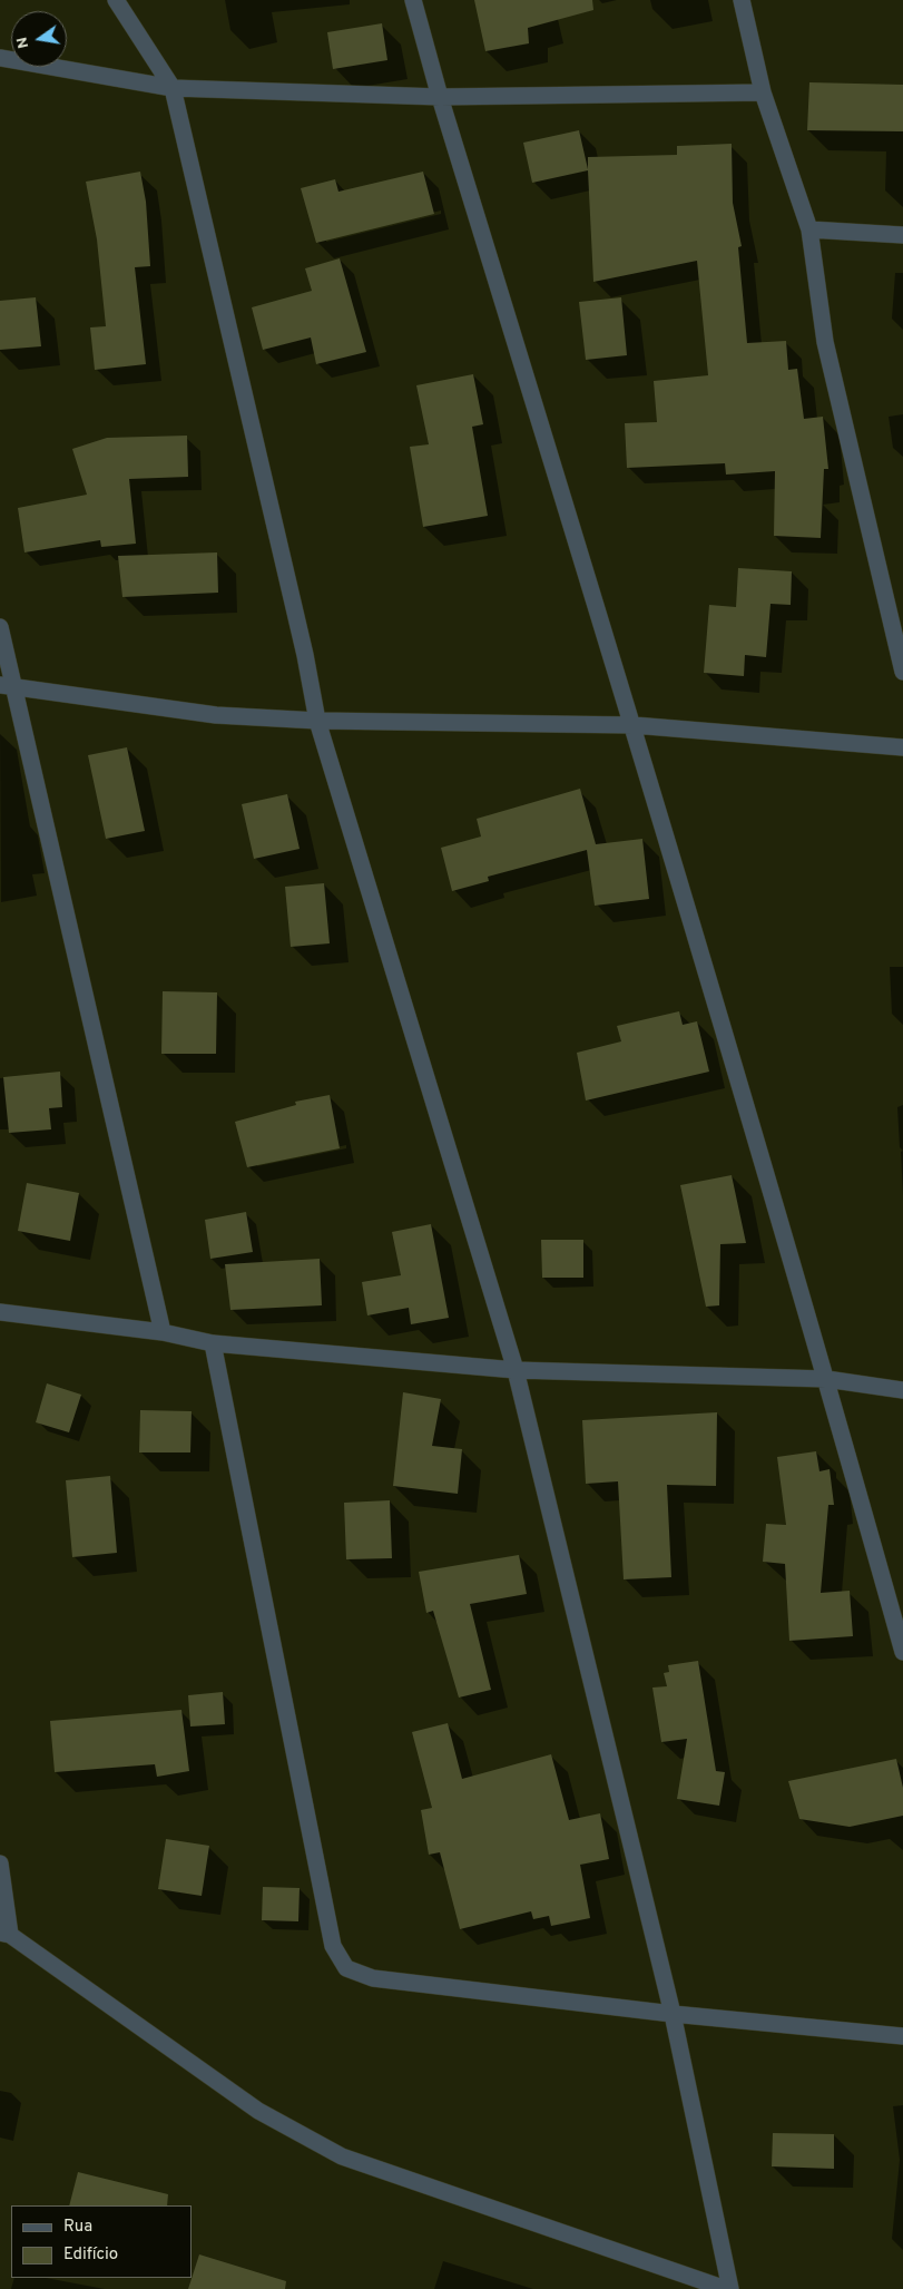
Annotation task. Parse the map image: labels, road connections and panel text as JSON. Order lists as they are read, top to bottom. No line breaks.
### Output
{"legend":["Rua","Edifício"],"north":"left"}
